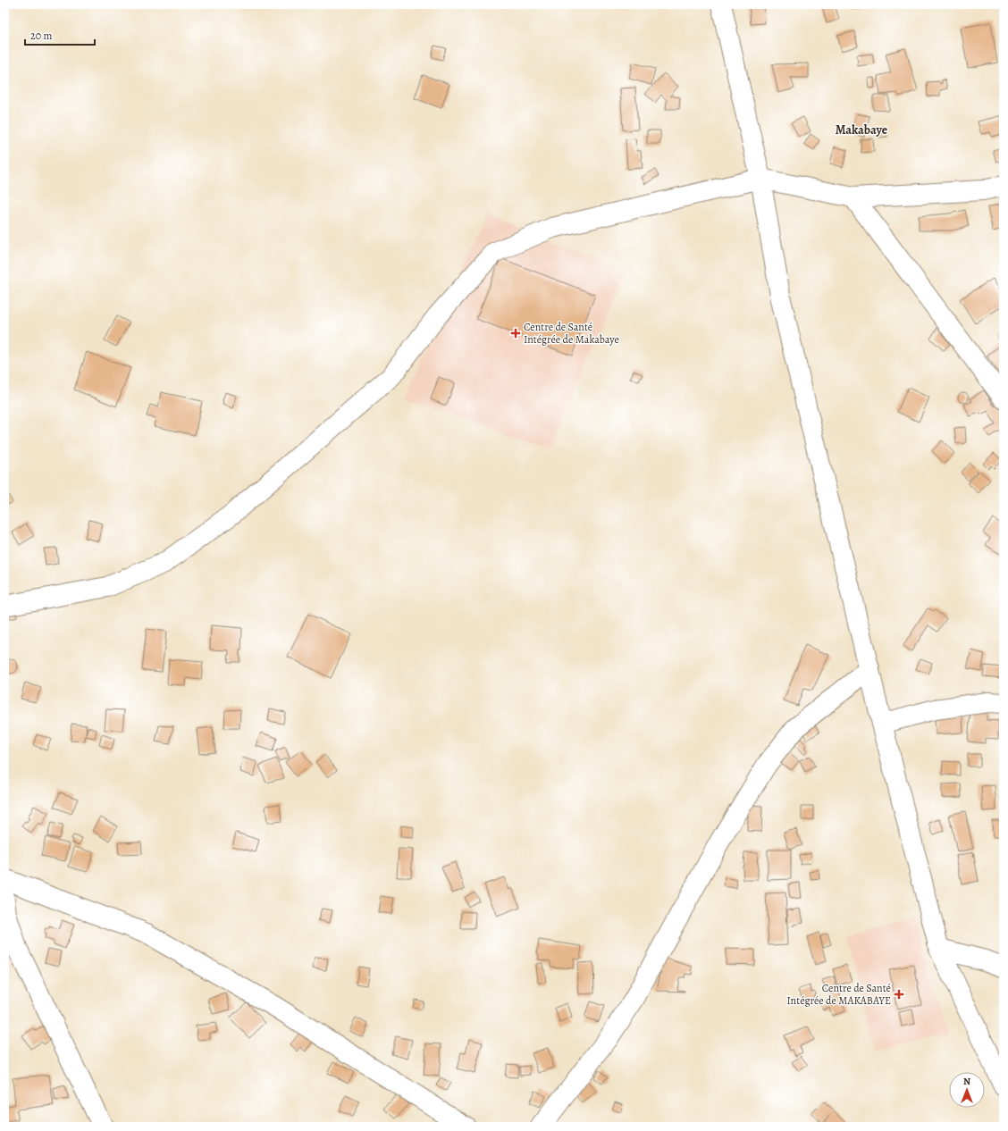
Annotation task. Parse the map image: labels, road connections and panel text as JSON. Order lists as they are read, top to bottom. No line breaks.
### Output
{"districts":["Makabaye"],"places":{"health":["Centre de Santé Intégrée de Makabaye","Centre de Santé Intégrée de MAKABAYE"]},"scale_bar":"20 m","north":"top"}
